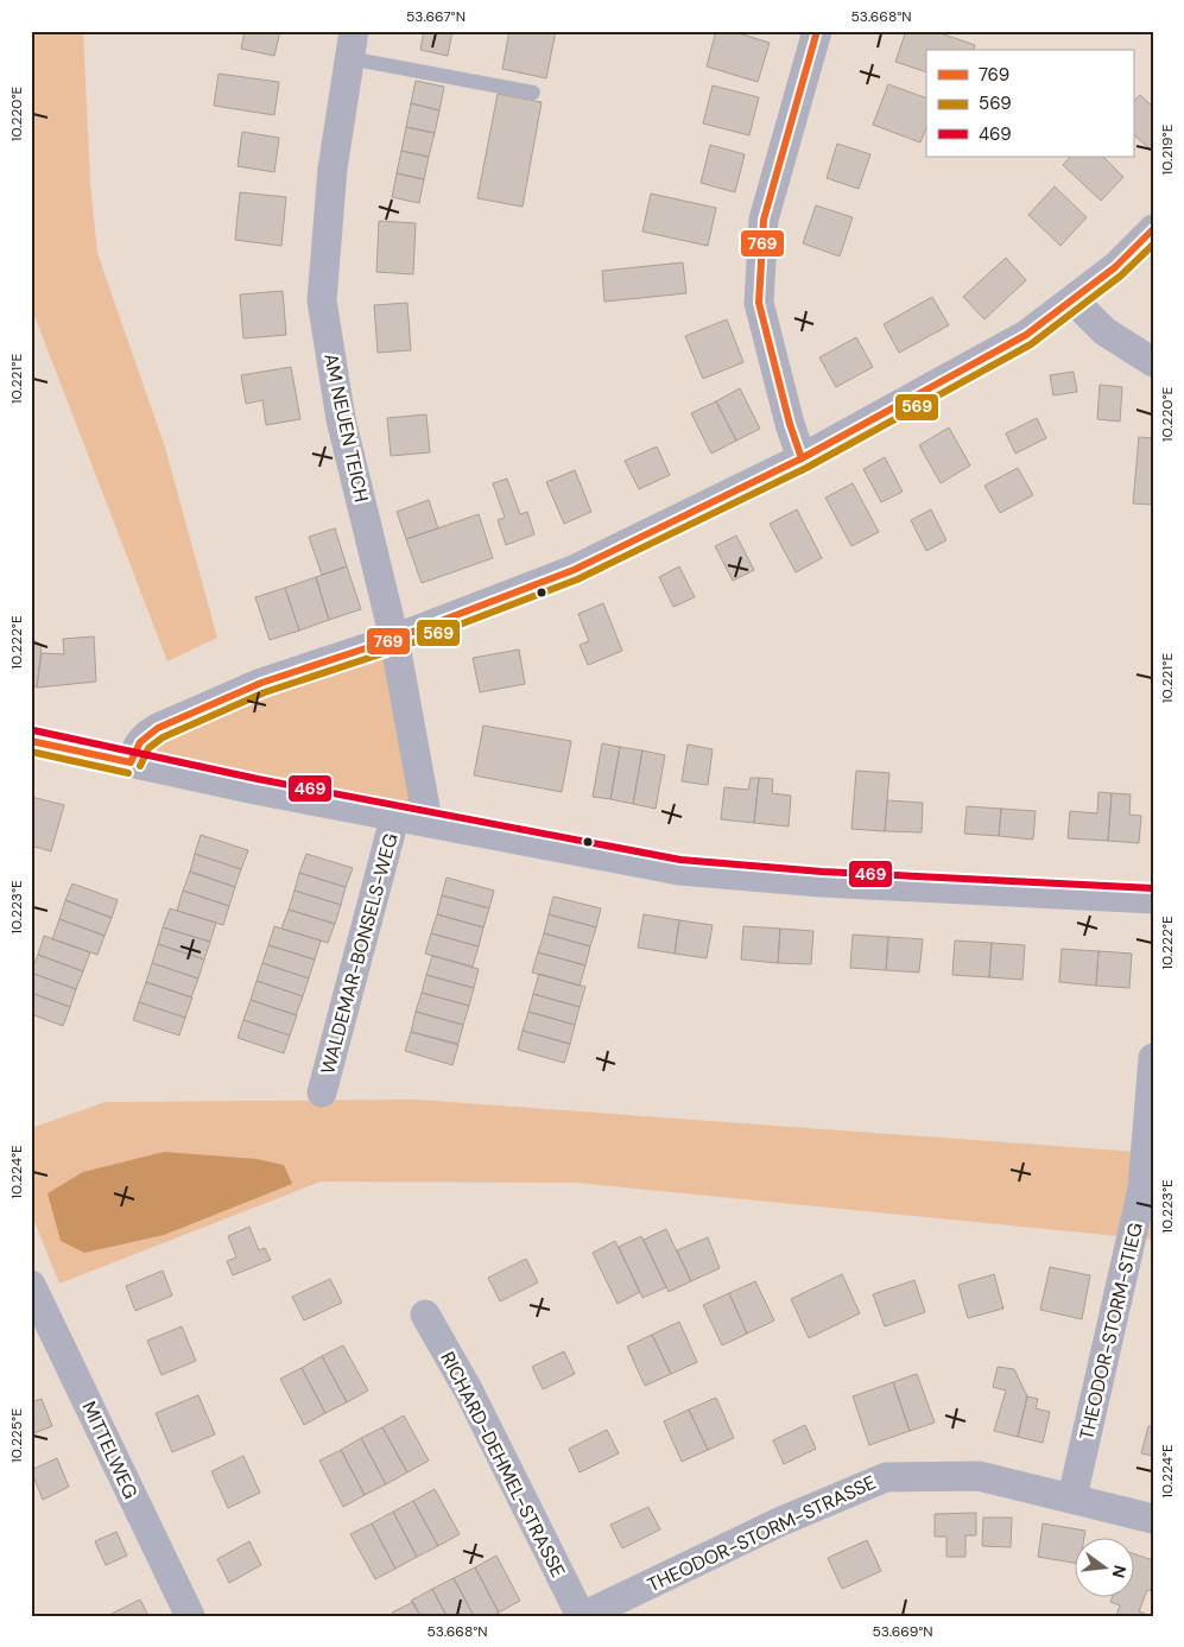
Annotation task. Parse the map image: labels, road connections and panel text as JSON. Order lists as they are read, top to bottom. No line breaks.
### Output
{"streets":{"street":["AM NEUEN TEICH","WALDEMAR-BONSELS-WEG","THEODOR-STORM-STIEG","MITTELWEG","RICHARD-DEHMEL-STRASSE","THEODOR-STORM-STRASSE"]},"crossings":[["AM NEUEN TEICH","WALDEMAR-BONSELS-WEG"],["THEODOR-STORM-STIEG","THEODOR-STORM-STRASSE"],["RICHARD-DEHMEL-STRASSE","THEODOR-STORM-STRASSE"]],"lines":["transit line 769","transit line 569","transit line 469"],"legend":["769","569","469"],"north":"right","coordinates":["53.667°N","53.668°N","10.220°E","10.219°E","10.221°E","10.222°E","10.223°E","10.224°E","10.225°E","53.669°N"]}
